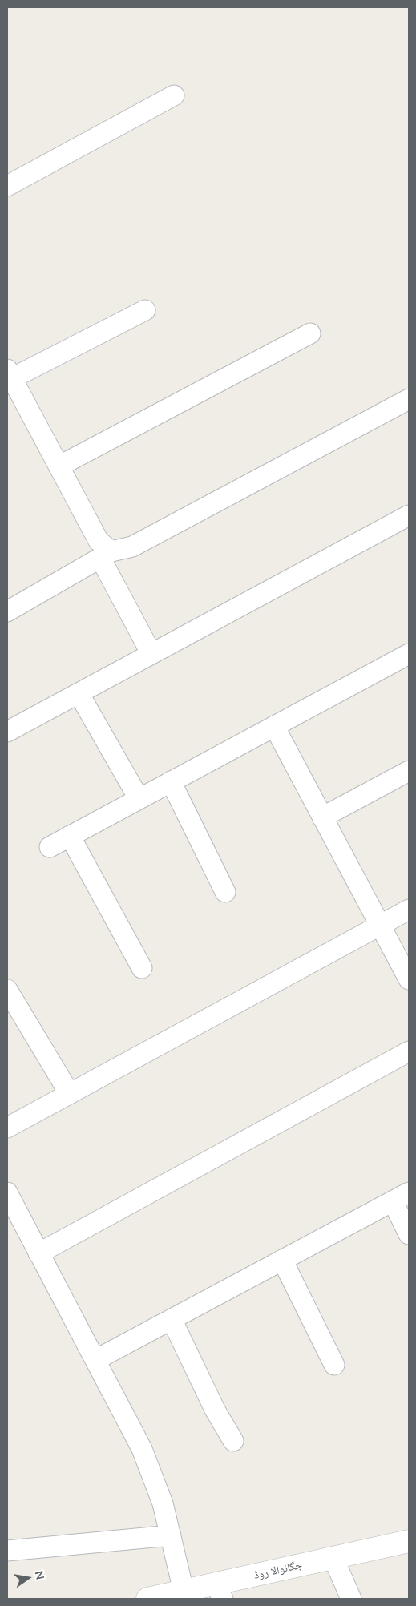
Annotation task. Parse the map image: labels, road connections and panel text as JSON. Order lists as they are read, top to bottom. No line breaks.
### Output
{"streets":{"street":["جگانوالا روڈ"]},"north":"right"}
